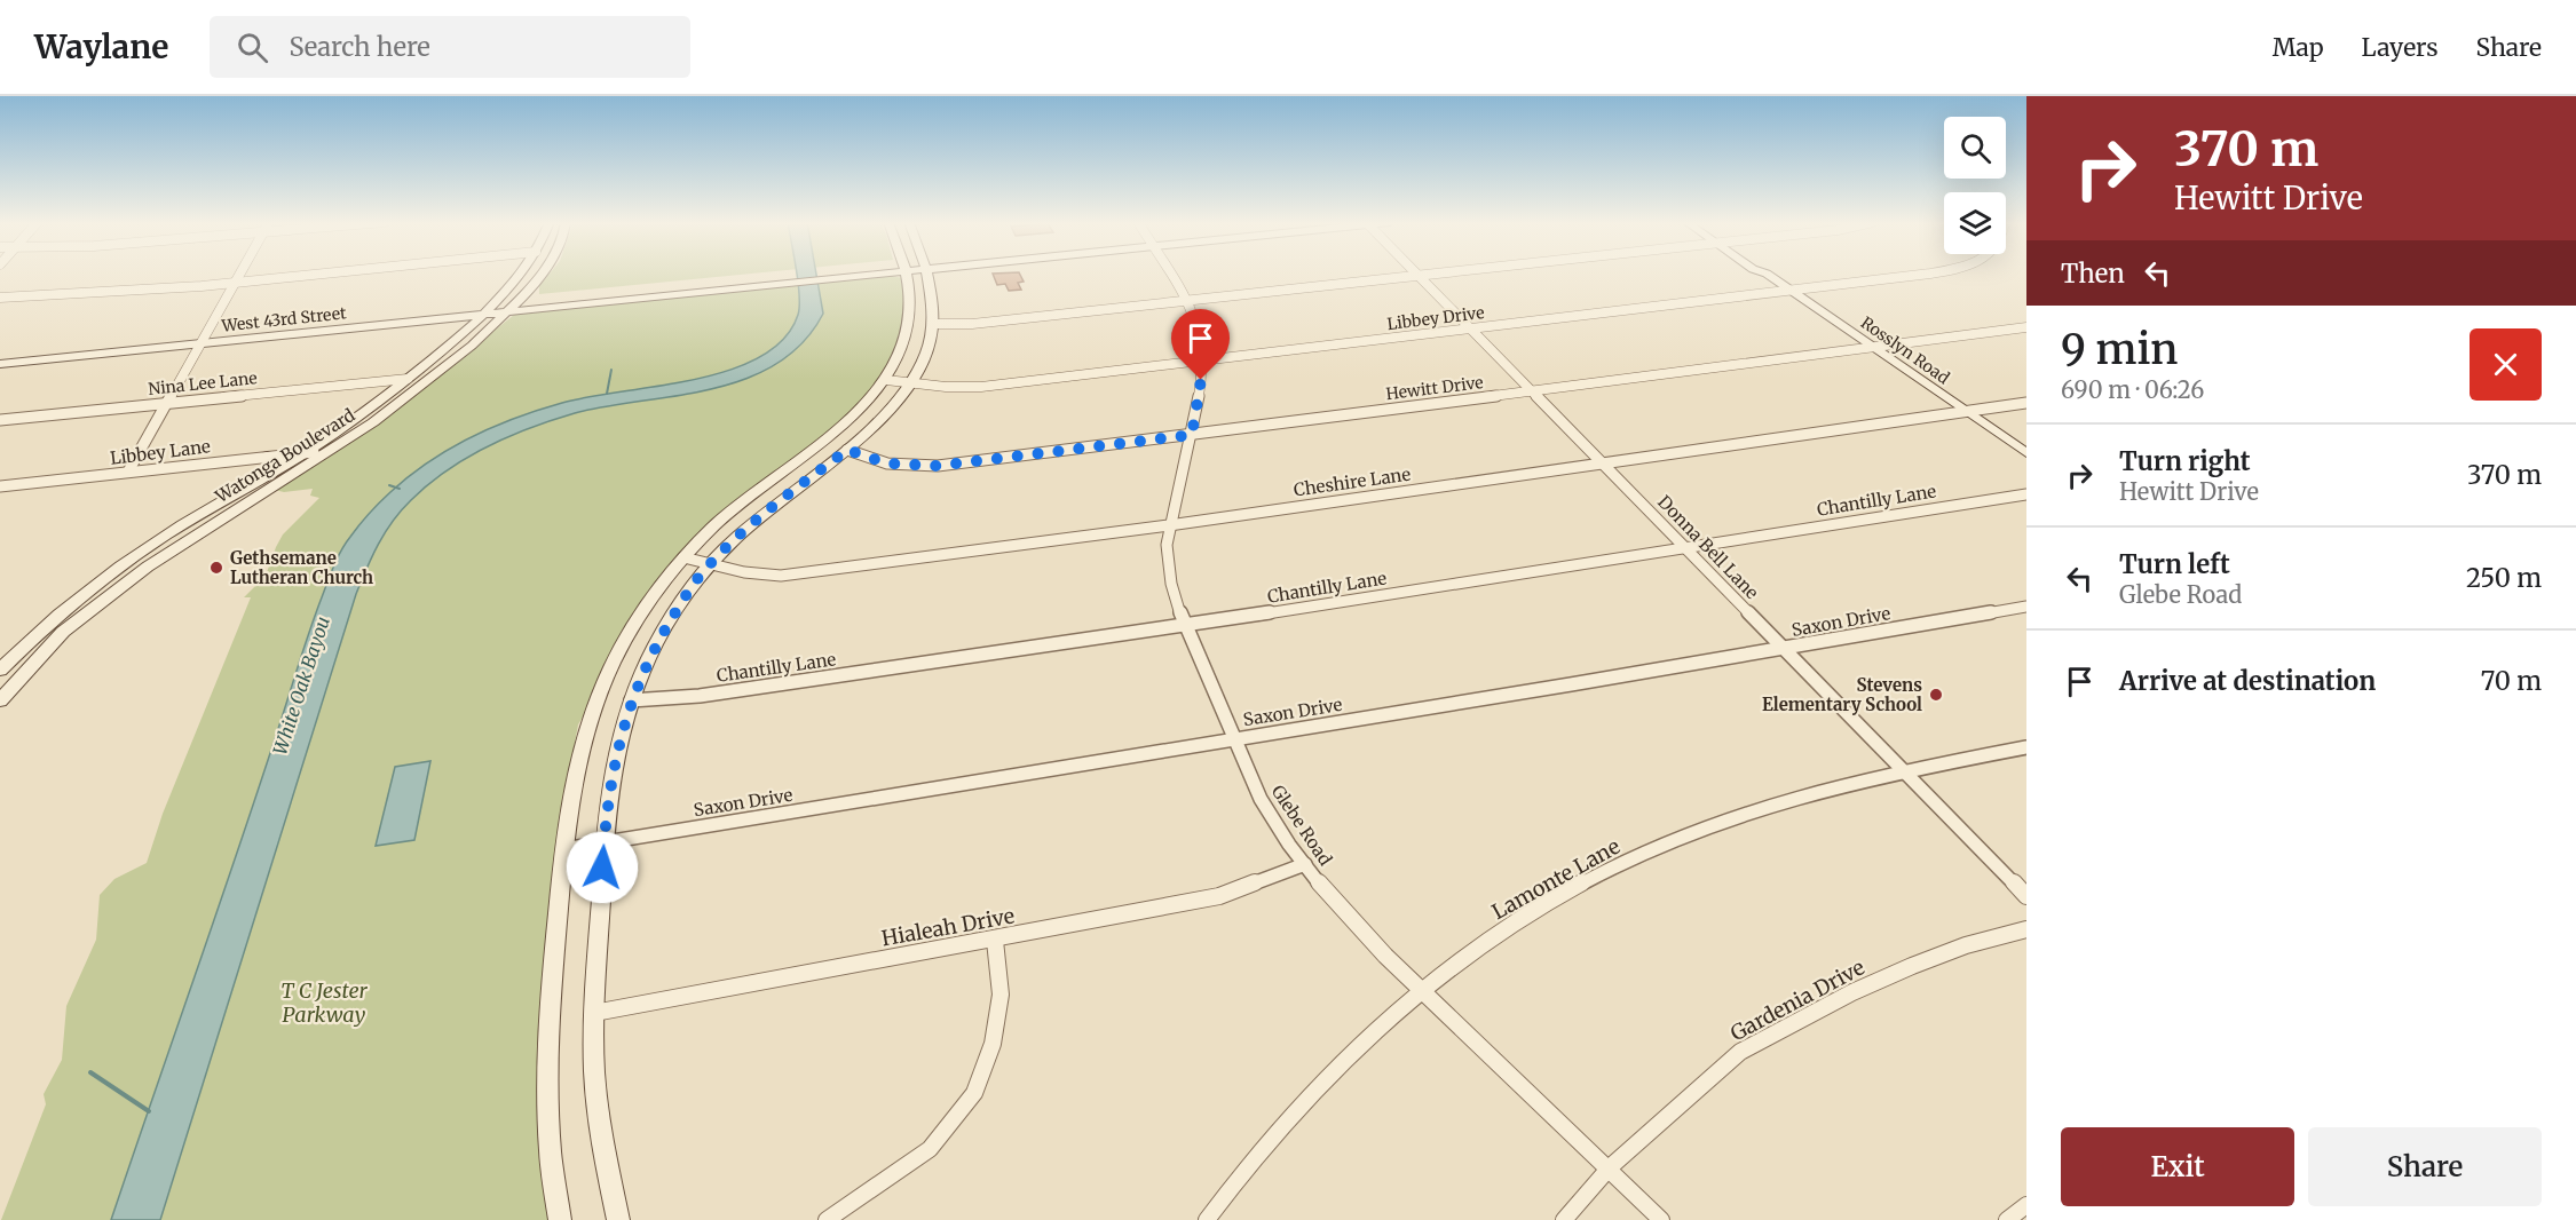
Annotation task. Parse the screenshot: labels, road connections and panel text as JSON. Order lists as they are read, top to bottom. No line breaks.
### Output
{"streets":{"main road":["West 43rd Street","Rosslyn Road","Watonga Boulevard"],"street":["Libbey Drive","Nina Lee Lane","Hewitt Drive","Libbey Lane","Cheshire Lane","Chantilly Lane","Donna Bell Lane","Saxon Drive","Glebe Road","Lamonte Lane","Hialeah Drive","Gardenia Drive"]},"crossings":[["Libbey Drive","Rosslyn Road"],["Libbey Drive","Donna Bell Lane"],["Libbey Drive","Glebe Road"],["West 43rd Street","Watonga Boulevard"],["Rosslyn Road","Hewitt Drive"],["Rosslyn Road","Cheshire Lane"],["Nina Lee Lane","Watonga Boulevard"],["Hewitt Drive","Donna Bell Lane"],["Hewitt Drive","Glebe Road"],["Libbey Lane","Watonga Boulevard"],["Cheshire Lane","Donna Bell Lane"],["Cheshire Lane","Glebe Road"],["Chantilly Lane","Donna Bell Lane"],["Chantilly Lane","Glebe Road"],["Donna Bell Lane","Saxon Drive"],["Donna Bell Lane","Lamonte Lane"],["Saxon Drive","Glebe Road"],["Glebe Road","Lamonte Lane"],["Glebe Road","Hialeah Drive"],["Glebe Road","Gardenia Drive"]],"water":["White Oak Bayou"],"parks":["T C Jester Parkway"],"places":["Gethsemane Lutheran Church","Stevens Elementary School"],"page":{"header":"Waylane","search":"Search here","nav":["Map","Layers","Share"],"turn":["370 m","Hewitt Drive"],"then":"Then","heading":["9 min","690 m · 06:26"],"list":[{"name":"Turn right","note":"Hewitt Drive","value":"370 m"},{"name":"Turn left","note":"Glebe Road","value":"250 m"},{"name":"Arrive at destination","value":"70 m"}],"buttons":["Exit","Share"]}}
